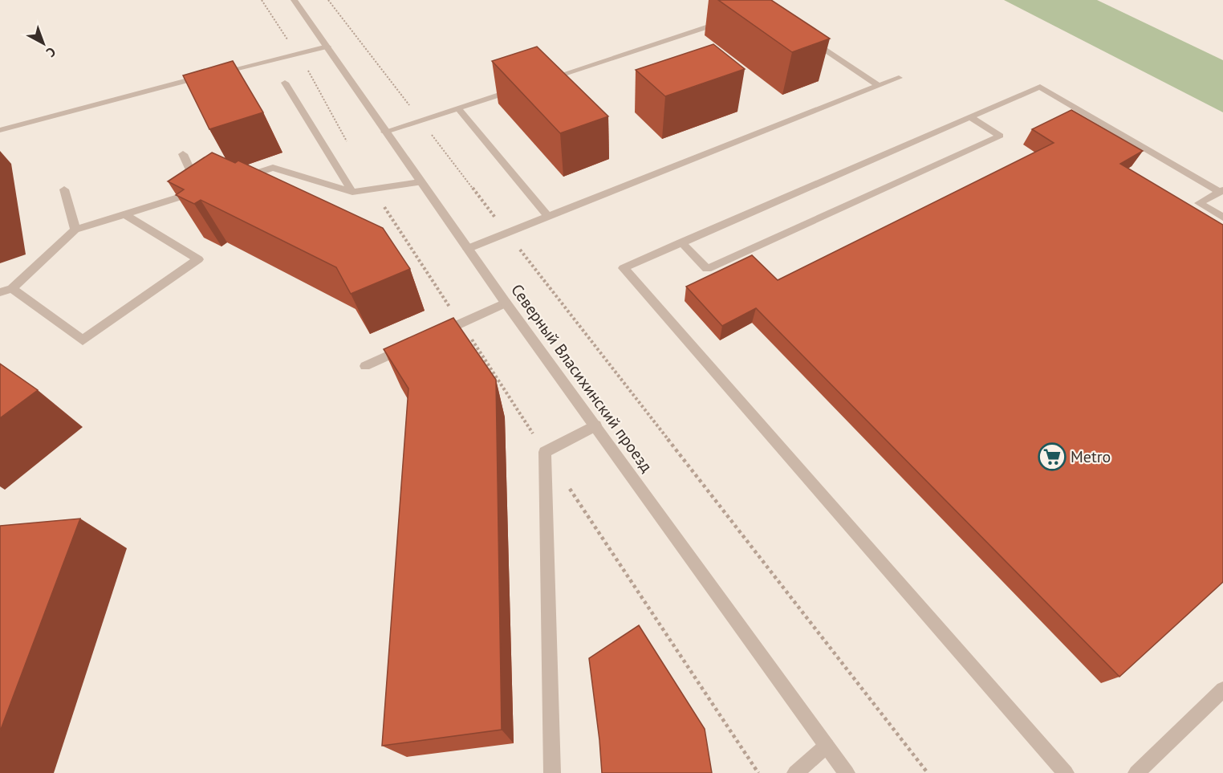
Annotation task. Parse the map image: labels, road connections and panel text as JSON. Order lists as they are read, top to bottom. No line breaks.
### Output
{"streets":{"street":["Северный Власихинский проезд"]},"places":{"supermarket":["Metro"]},"north":"bottom right"}
